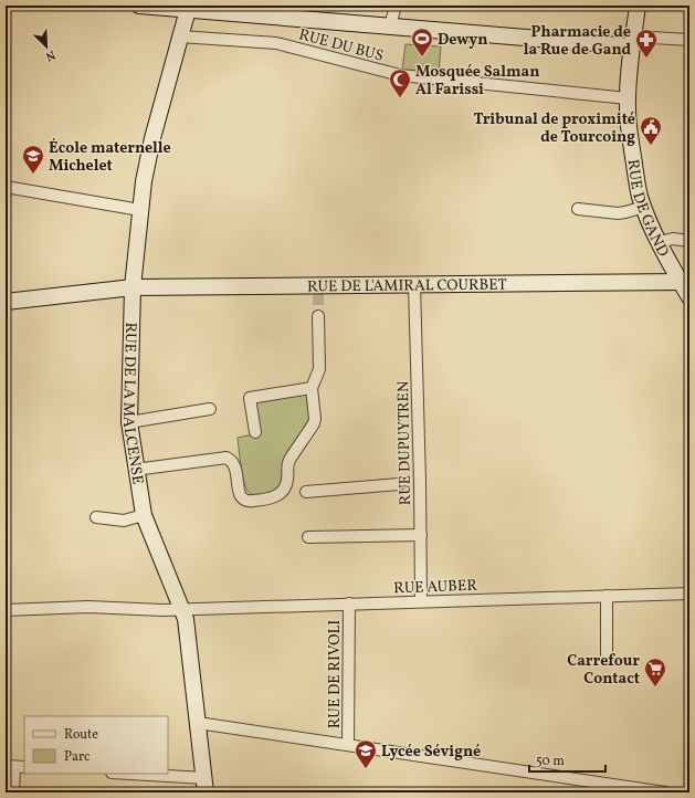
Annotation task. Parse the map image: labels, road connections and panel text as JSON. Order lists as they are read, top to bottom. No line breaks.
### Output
{"streets":{"street":["RUE DU BUS","RUE DE GAND","RUE DE L'AMIRAL COURBET","RUE DE LA MALCENSE","RUE DUPUYTREN","RUE AUBER","RUE DE RIVOLI"]},"crossings":[["RUE DU BUS","RUE DE GAND"],["RUE DU BUS","RUE DE LA MALCENSE"],["RUE DE GAND","RUE DE L'AMIRAL COURBET"],["RUE DE L'AMIRAL COURBET","RUE DE LA MALCENSE"],["RUE DE L'AMIRAL COURBET","RUE DUPUYTREN"],["RUE DE LA MALCENSE","RUE AUBER"],["RUE DUPUYTREN","RUE AUBER"],["RUE AUBER","RUE DE RIVOLI"]],"places":{"sports":["Dewyn"],"pharmacy":["Pharmacie de la Rue de Gand"],"mosque":["Mosquée Salman Al Farissi"],"public building":["Tribunal de proximité de Tourcoing"],"school or university":["École maternelle Michelet","Lycée Sévigné"],"supermarket":["Carrefour Contact"]},"legend":["Route","Parc"],"scale_bar":"50 m","north":"bottom right"}
